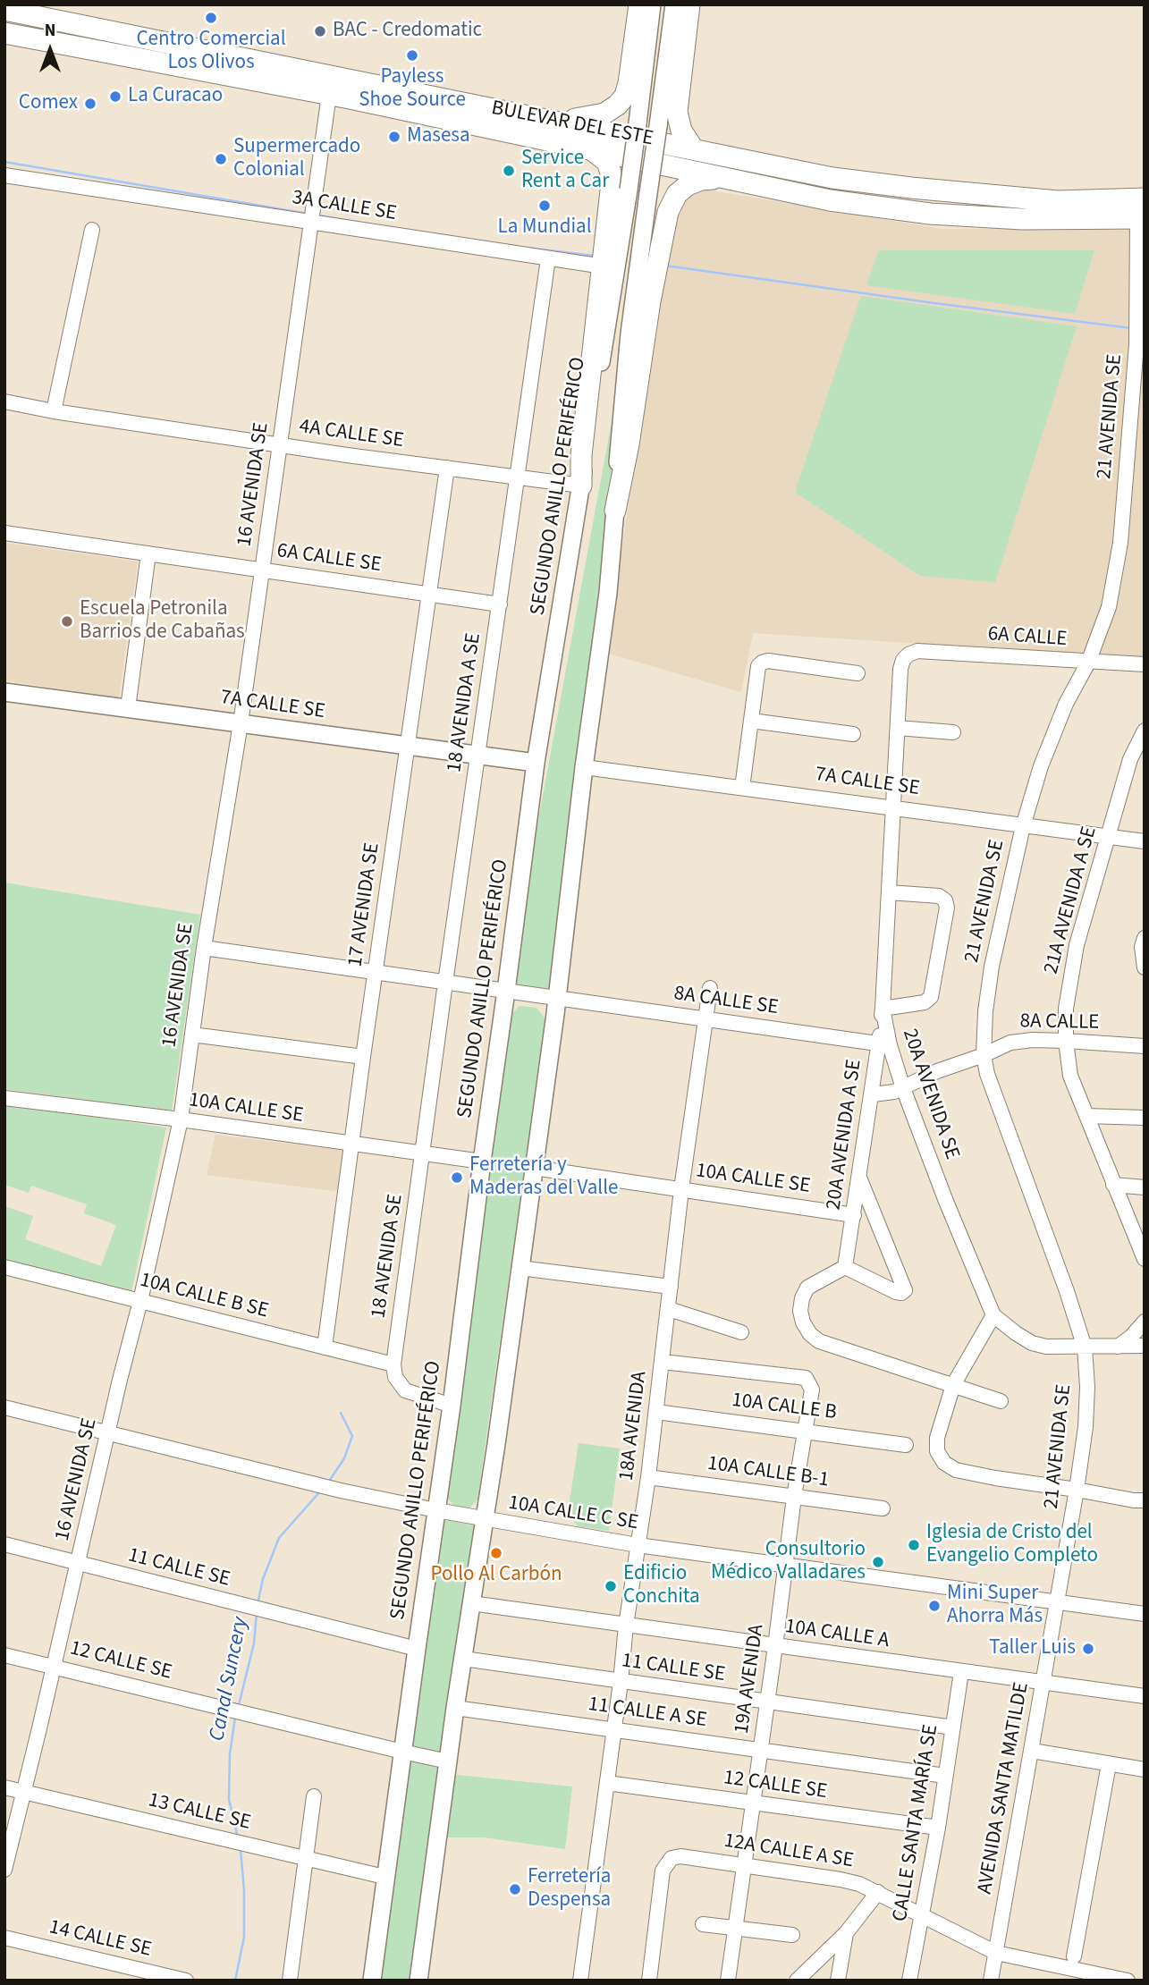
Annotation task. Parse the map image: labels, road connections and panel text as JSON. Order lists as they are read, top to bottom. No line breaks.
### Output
{"streets":{"highway":["BULEVAR DEL ESTE"],"main road":["SEGUNDO ANILLO PERIFÉRICO","7A CALLE SE"],"street":["3A CALLE SE","21 AVENIDA SE","4A CALLE SE","16 AVENIDA SE","6A CALLE SE","6A CALLE","18 AVENIDA A SE","21A AVENIDA A SE","17 AVENIDA SE","8A CALLE SE","8A CALLE","20A AVENIDA SE","10A CALLE SE","20A AVENIDA A SE","18 AVENIDA SE","10A CALLE B SE","10A CALLE B","18A AVENIDA","10A CALLE B-1","10A CALLE C SE","11 CALLE SE","10A CALLE A","12 CALLE SE","19A AVENIDA","11 CALLE A SE","AVENIDA SANTA MATILDE","13 CALLE SE","CALLE SANTA MARÍA SE","12A CALLE A SE","14 CALLE SE"]},"crossings":[["BULEVAR DEL ESTE","21 AVENIDA SE"],["BULEVAR DEL ESTE","16 AVENIDA SE"],["3A CALLE SE","16 AVENIDA SE"],["3A CALLE SE","18 AVENIDA A SE"],["21 AVENIDA SE","6A CALLE"],["21 AVENIDA SE","7A CALLE SE"],["21 AVENIDA SE","8A CALLE"],["21 AVENIDA SE","10A CALLE C SE"],["21 AVENIDA SE","AVENIDA SANTA MATILDE"],["4A CALLE SE","16 AVENIDA SE"],["4A CALLE SE","SEGUNDO ANILLO PERIFÉRICO"],["4A CALLE SE","18 AVENIDA A SE"],["4A CALLE SE","17 AVENIDA SE"],["16 AVENIDA SE","6A CALLE SE"],["16 AVENIDA SE","7A CALLE SE"],["16 AVENIDA SE","10A CALLE SE"],["16 AVENIDA SE","10A CALLE B SE"],["16 AVENIDA SE","10A CALLE C SE"],["16 AVENIDA SE","11 CALLE SE"],["16 AVENIDA SE","12 CALLE SE"],["16 AVENIDA SE","13 CALLE SE"],["SEGUNDO ANILLO PERIFÉRICO","7A CALLE SE"],["SEGUNDO ANILLO PERIFÉRICO","8A CALLE SE"],["SEGUNDO ANILLO PERIFÉRICO","10A CALLE SE"],["SEGUNDO ANILLO PERIFÉRICO","10A CALLE C SE"],["SEGUNDO ANILLO PERIFÉRICO","11 CALLE SE"],["SEGUNDO ANILLO PERIFÉRICO","12 CALLE SE"],["SEGUNDO ANILLO PERIFÉRICO","13 CALLE SE"],["6A CALLE SE","18 AVENIDA A SE"],["6A CALLE SE","17 AVENIDA SE"],["6A CALLE","20A AVENIDA SE"],["18 AVENIDA A SE","7A CALLE SE"],["18 AVENIDA A SE","10A CALLE SE"],["18 AVENIDA A SE","18 AVENIDA SE"],["7A CALLE SE","21A AVENIDA A SE"],["7A CALLE SE","17 AVENIDA SE"],["7A CALLE SE","20A AVENIDA SE"],["21A AVENIDA A SE","8A CALLE"],["17 AVENIDA SE","10A CALLE SE"],["17 AVENIDA SE","10A CALLE B SE"],["8A CALLE SE","20A AVENIDA SE"],["8A CALLE SE","20A AVENIDA A SE"],["8A CALLE SE","18A AVENIDA"],["8A CALLE","20A AVENIDA SE"],["8A CALLE","20A AVENIDA A SE"],["20A AVENIDA SE","20A AVENIDA A SE"],["10A CALLE SE","20A AVENIDA A SE"],["10A CALLE SE","18 AVENIDA SE"],["10A CALLE SE","18A AVENIDA"],["18 AVENIDA SE","10A CALLE B SE"],["10A CALLE B","18A AVENIDA"],["10A CALLE B","19A AVENIDA"],["18A AVENIDA","10A CALLE B-1"],["18A AVENIDA","10A CALLE C SE"],["18A AVENIDA","11 CALLE SE"],["18A AVENIDA","10A CALLE A"],["18A AVENIDA","12 CALLE SE"],["18A AVENIDA","19A AVENIDA"],["18A AVENIDA","11 CALLE A SE"],["10A CALLE B-1","19A AVENIDA"],["10A CALLE C SE","19A AVENIDA"],["10A CALLE C SE","AVENIDA SANTA MATILDE"],["11 CALLE SE","19A AVENIDA"],["11 CALLE SE","CALLE SANTA MARÍA SE"],["10A CALLE A","19A AVENIDA"],["10A CALLE A","AVENIDA SANTA MATILDE"],["10A CALLE A","CALLE SANTA MARÍA SE"],["12 CALLE SE","19A AVENIDA"],["12 CALLE SE","CALLE SANTA MARÍA SE"],["19A AVENIDA","11 CALLE A SE"],["19A AVENIDA","12A CALLE A SE"],["11 CALLE A SE","CALLE SANTA MARÍA SE"],["AVENIDA SANTA MATILDE","12A CALLE A SE"],["CALLE SANTA MARÍA SE","12A CALLE A SE"]],"water":["Canal Suncery"],"places":["Centro Comercial Los Olivos","BAC - Credomatic","Payless Shoe Source","La Curacao","Comex","Masesa","Supermercado Colonial","Service Rent a Car","La Mundial","Escuela Petronila Barrios de Cabañas","Ferretería y Maderas del Valle","Iglesia de Cristo del Evangelio Completo","Pollo Al Carbón","Consultorio Médico Valladares","Edificio Conchita","Mini Super Ahorra Más","Taller Luis","Ferretería Despensa"],"north":"top"}
